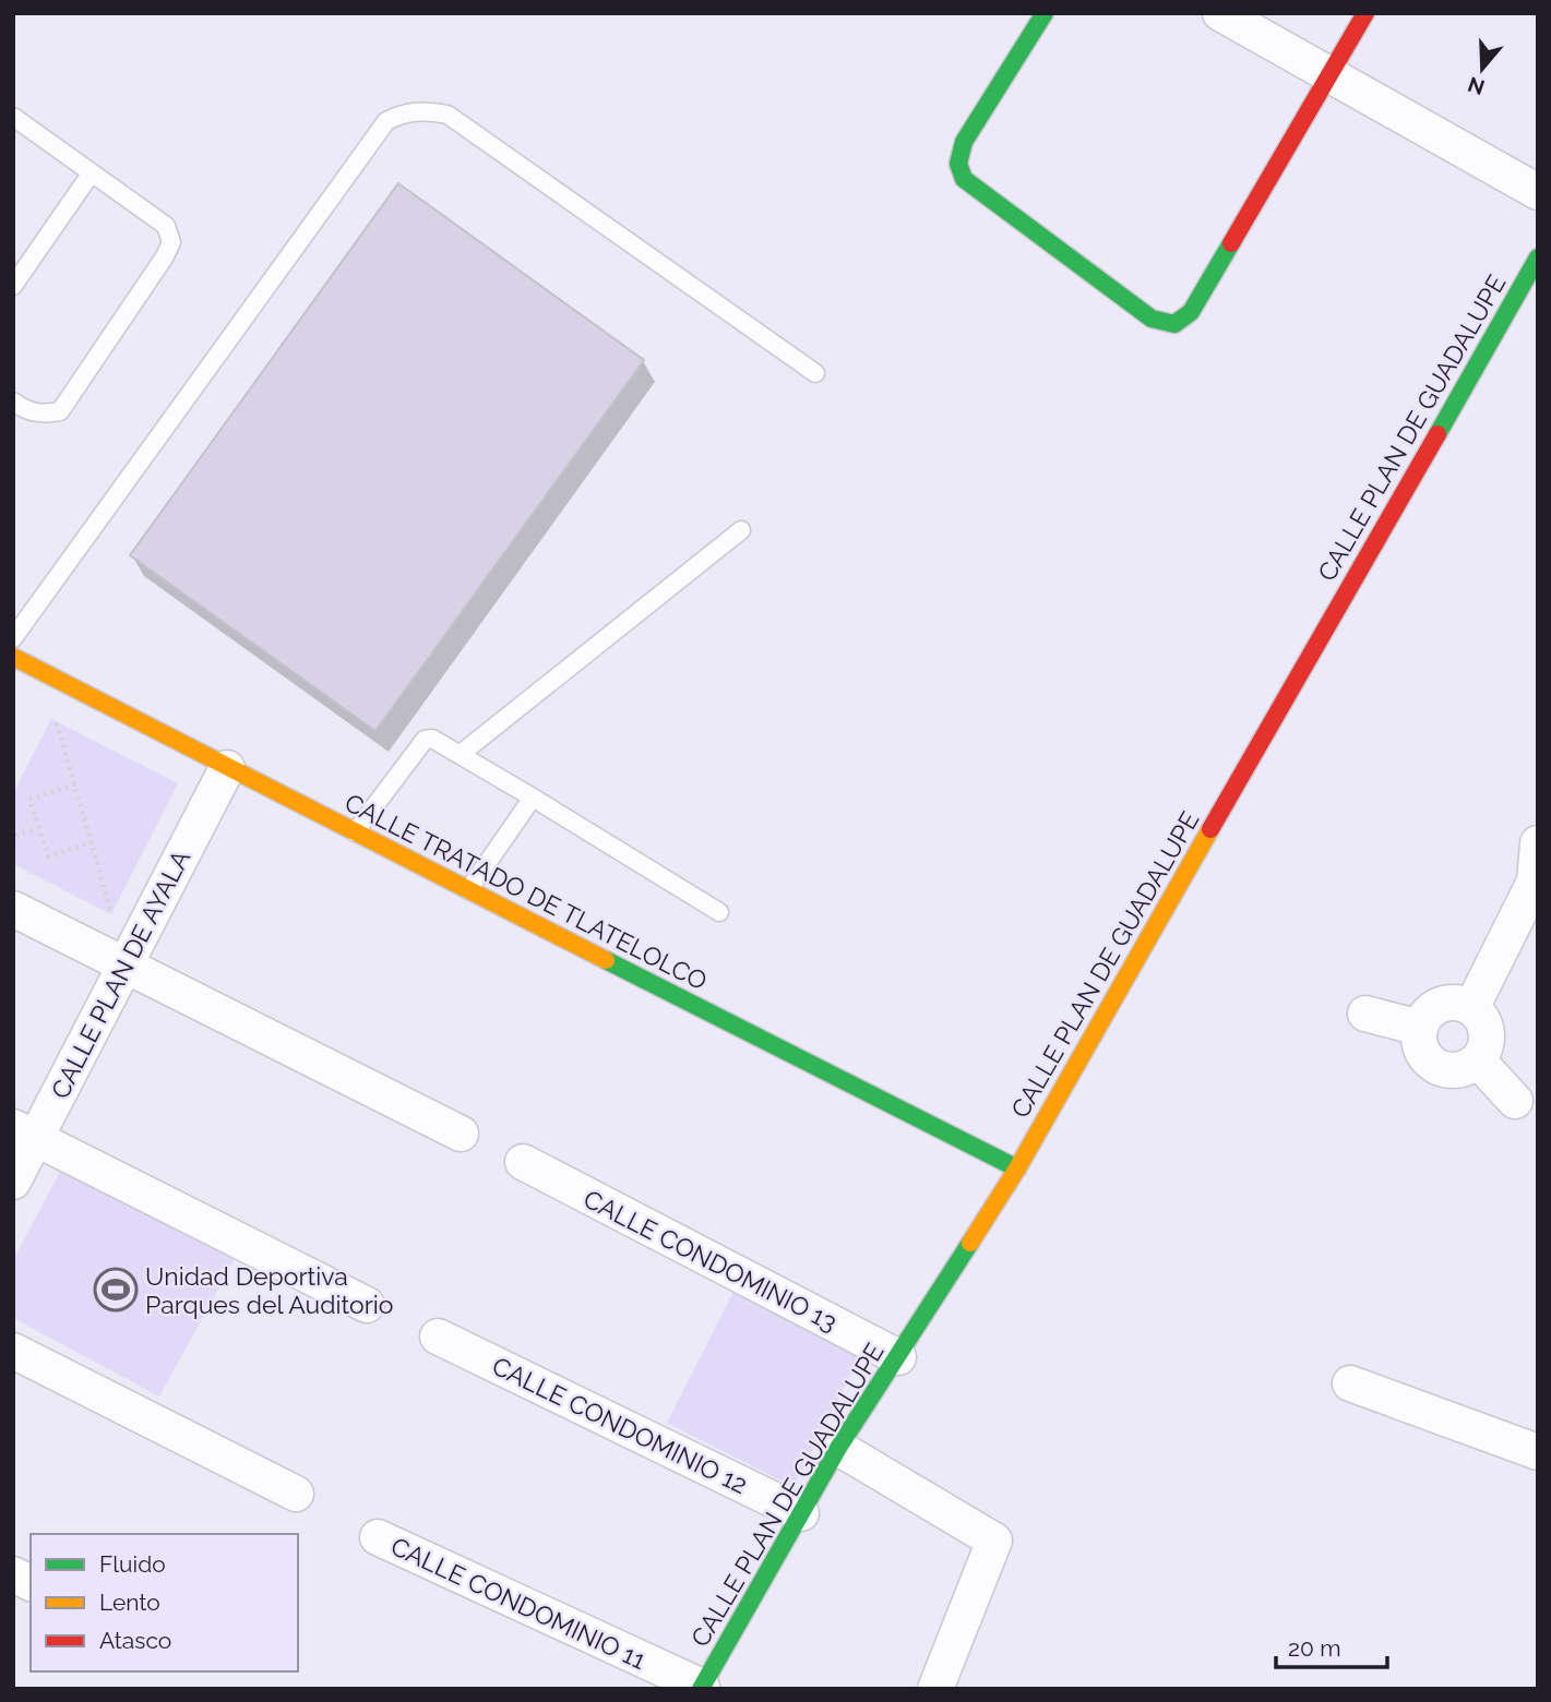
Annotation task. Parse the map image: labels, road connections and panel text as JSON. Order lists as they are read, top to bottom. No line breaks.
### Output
{"streets":{"street":["CALLE PLAN DE GUADALUPE","CALLE TRATADO DE TLATELOLCO","CALLE PLAN DE AYALA","CALLE CONDOMINIO 13","CALLE CONDOMINIO 12","CALLE CONDOMINIO 11"]},"crossings":[["CALLE PLAN DE GUADALUPE","CALLE TRATADO DE TLATELOLCO"],["CALLE PLAN DE GUADALUPE","CALLE CONDOMINIO 13"],["CALLE PLAN DE GUADALUPE","CALLE CONDOMINIO 12"],["CALLE PLAN DE GUADALUPE","CALLE CONDOMINIO 11"],["CALLE TRATADO DE TLATELOLCO","CALLE PLAN DE AYALA"]],"places":{"sports":["Unidad Deportiva Parques del Auditorio"]},"legend":["Fluido","Lento","Atasco"],"scale_bar":"20 m","north":"bottom"}
